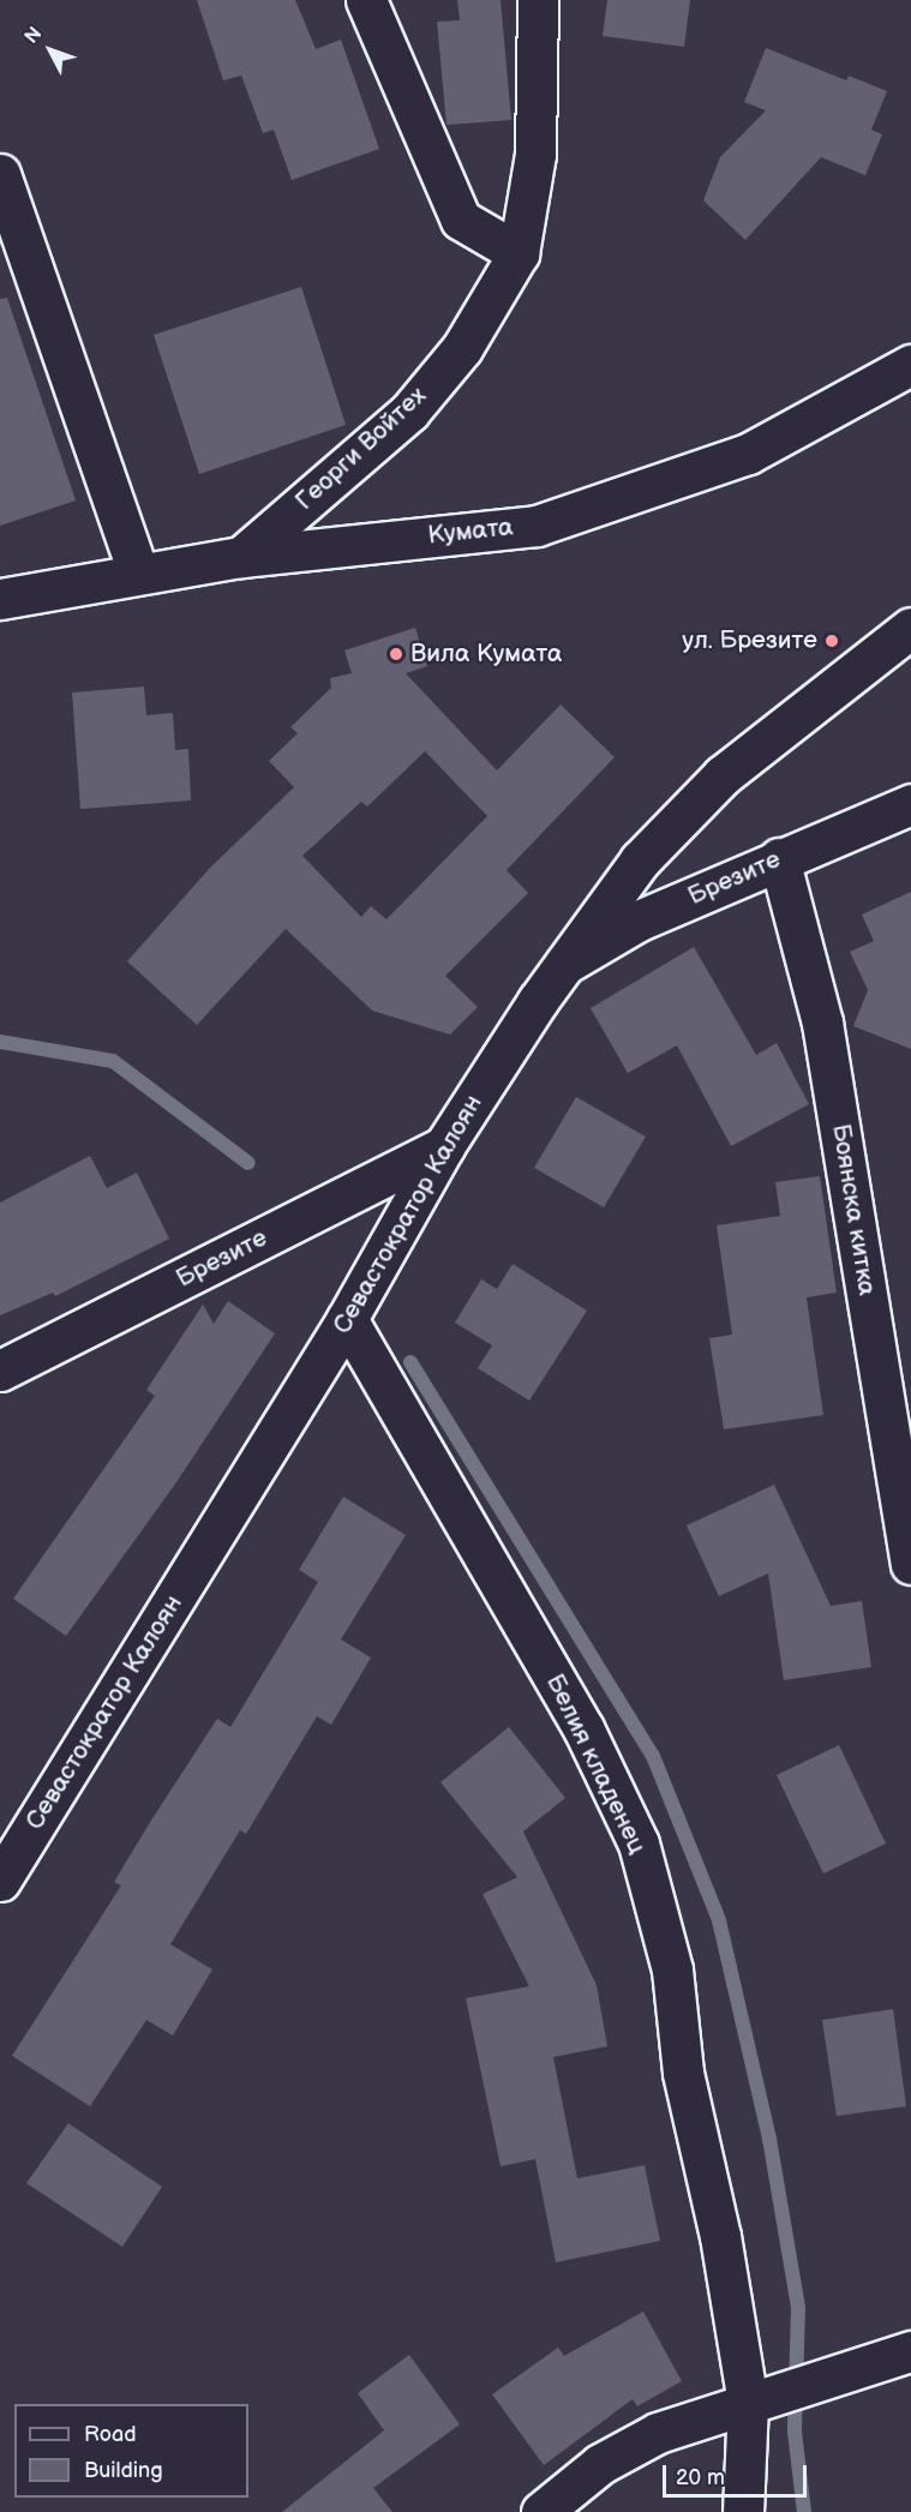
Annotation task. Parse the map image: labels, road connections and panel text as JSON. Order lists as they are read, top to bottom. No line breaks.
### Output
{"streets":{"street":["Георги Войтех","Кумата","Брезите","Боянска китка","Севастократор Калоян","Белия кладенец"]},"crossings":[["Георги Войтех","Кумата"],["Брезите","Боянска китка"],["Брезите","Севастократор Калоян"],["Севастократор Калоян","Белия кладенец"]],"places":["ул. Брезите","Вила Кумата"],"legend":["Road","Building"],"scale_bar":"20 m","north":"top left"}
